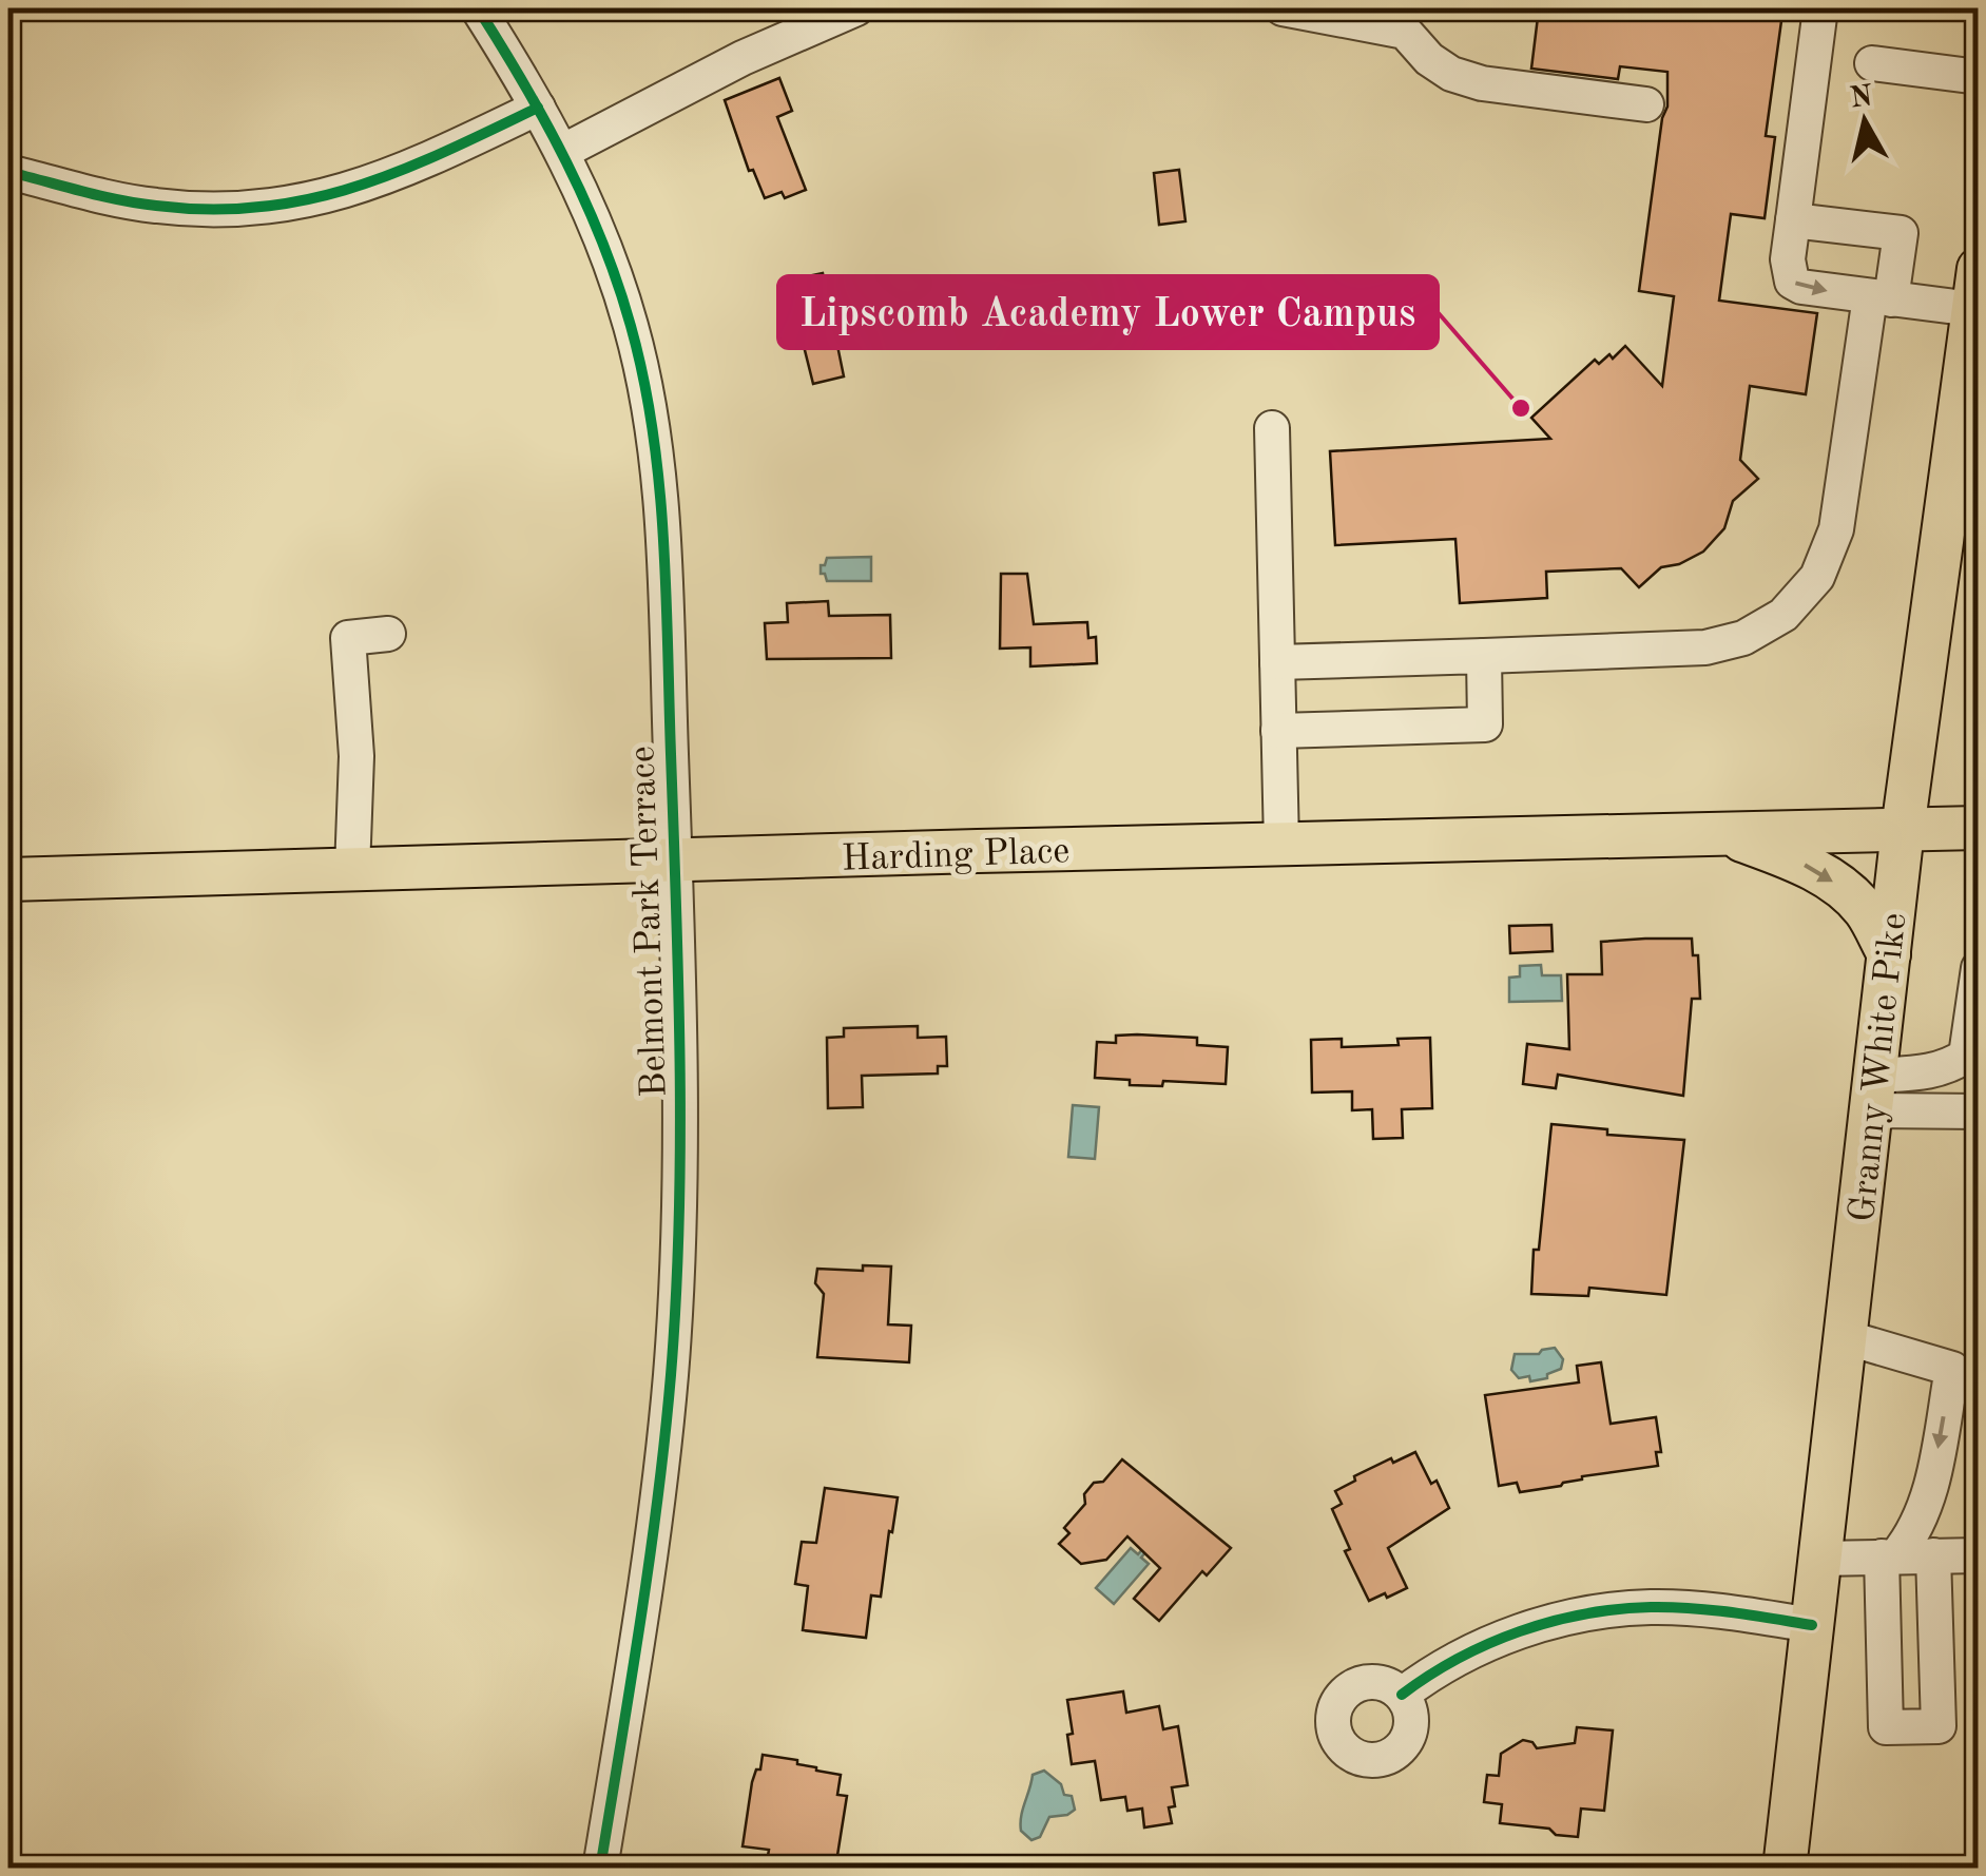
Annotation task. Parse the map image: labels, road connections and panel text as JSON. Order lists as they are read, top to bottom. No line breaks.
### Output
{"streets":{"main road":["Harding Place","Granny White Pike"],"street":["Belmont Park Terrace"]},"crossings":[["Harding Place","Belmont Park Terrace"],["Harding Place","Granny White Pike"]],"places":["Lipscomb Academy Lower Campus"],"north":"top"}
